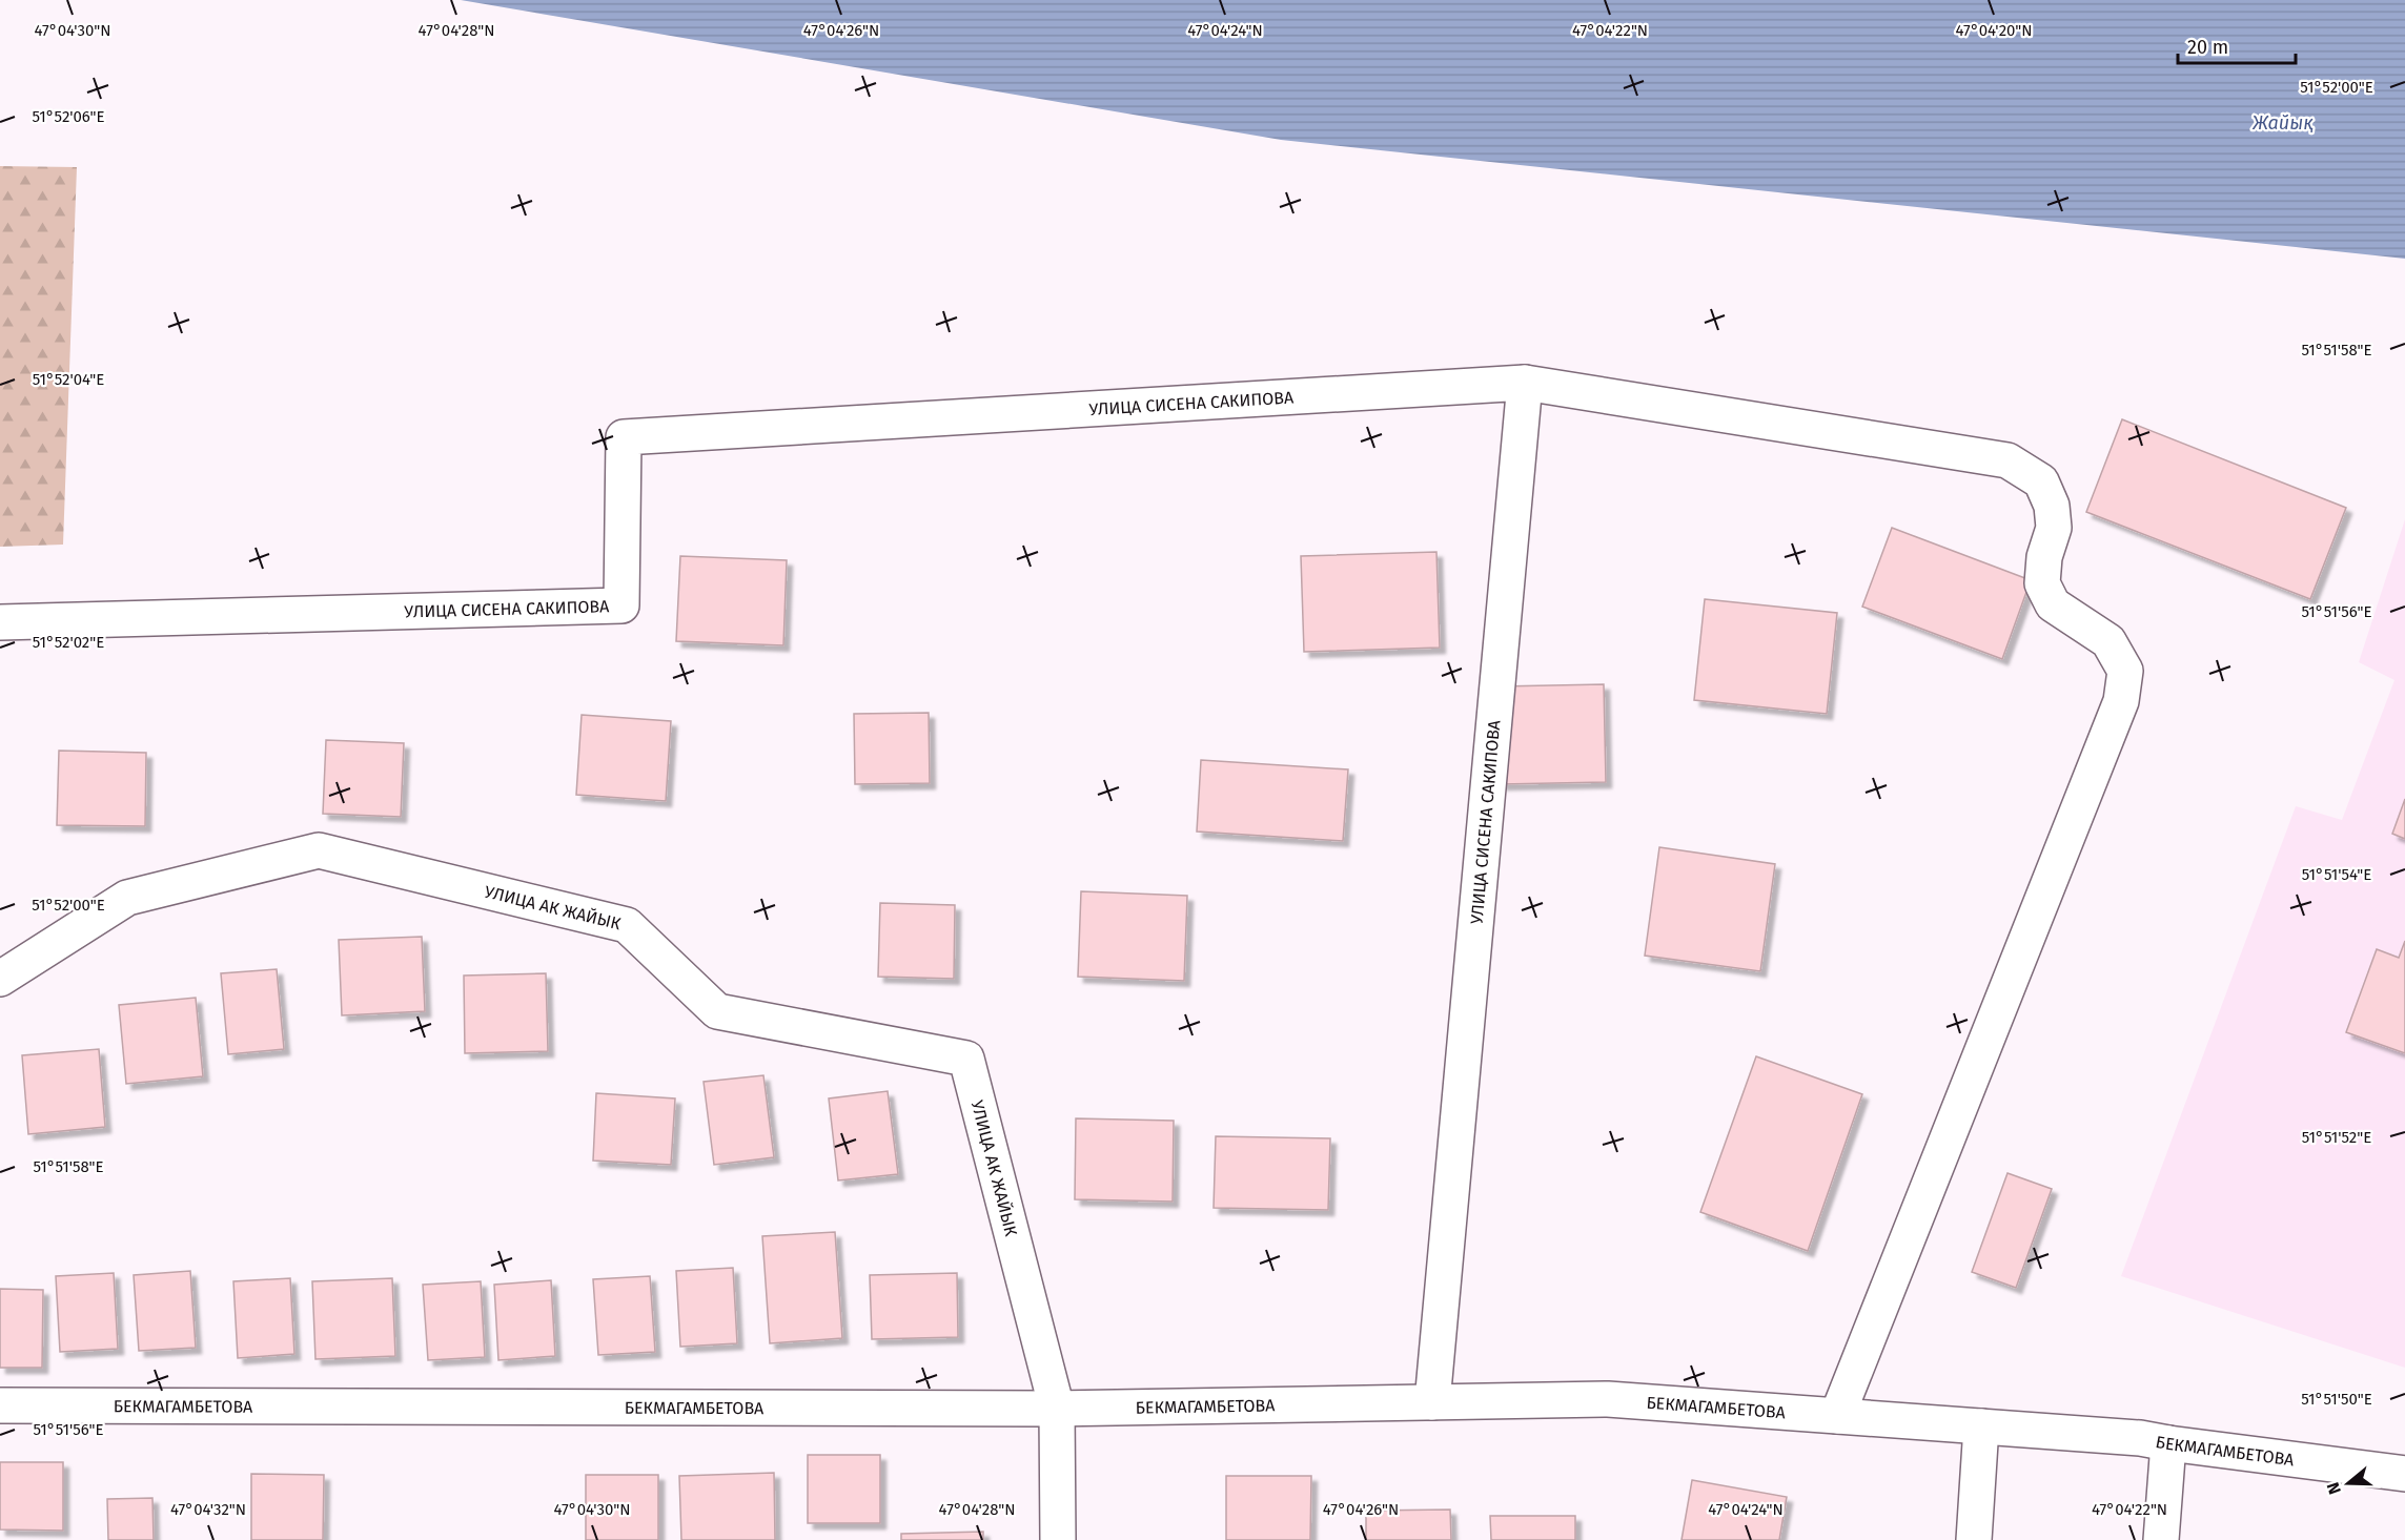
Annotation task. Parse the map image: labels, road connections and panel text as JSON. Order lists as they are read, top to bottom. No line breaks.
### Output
{"streets":{"street":["УЛИЦА СИСЕНА САКИПОВА","УЛИЦА АК ЖАЙЫК","БЕКМАГАМБЕТОВА"]},"crossings":[["УЛИЦА СИСЕНА САКИПОВА","БЕКМАГАМБЕТОВА"],["УЛИЦА АК ЖАЙЫК","БЕКМАГАМБЕТОВА"]],"water":["Жайық"],"scale_bar":"20 m","north":"left","coordinates":["47°04'30\"N","47°04'28\"N","47°04'26\"N","47°04'24\"N","47°04'22\"N","47°04'20\"N","51°52'00\"E","51°52'06\"E","51°51'58\"E","51°52'04\"E","51°51'56\"E","51°52'02\"E","51°51'54\"E","51°51'52\"E","51°51'50\"E","47°04'32\"N"]}
